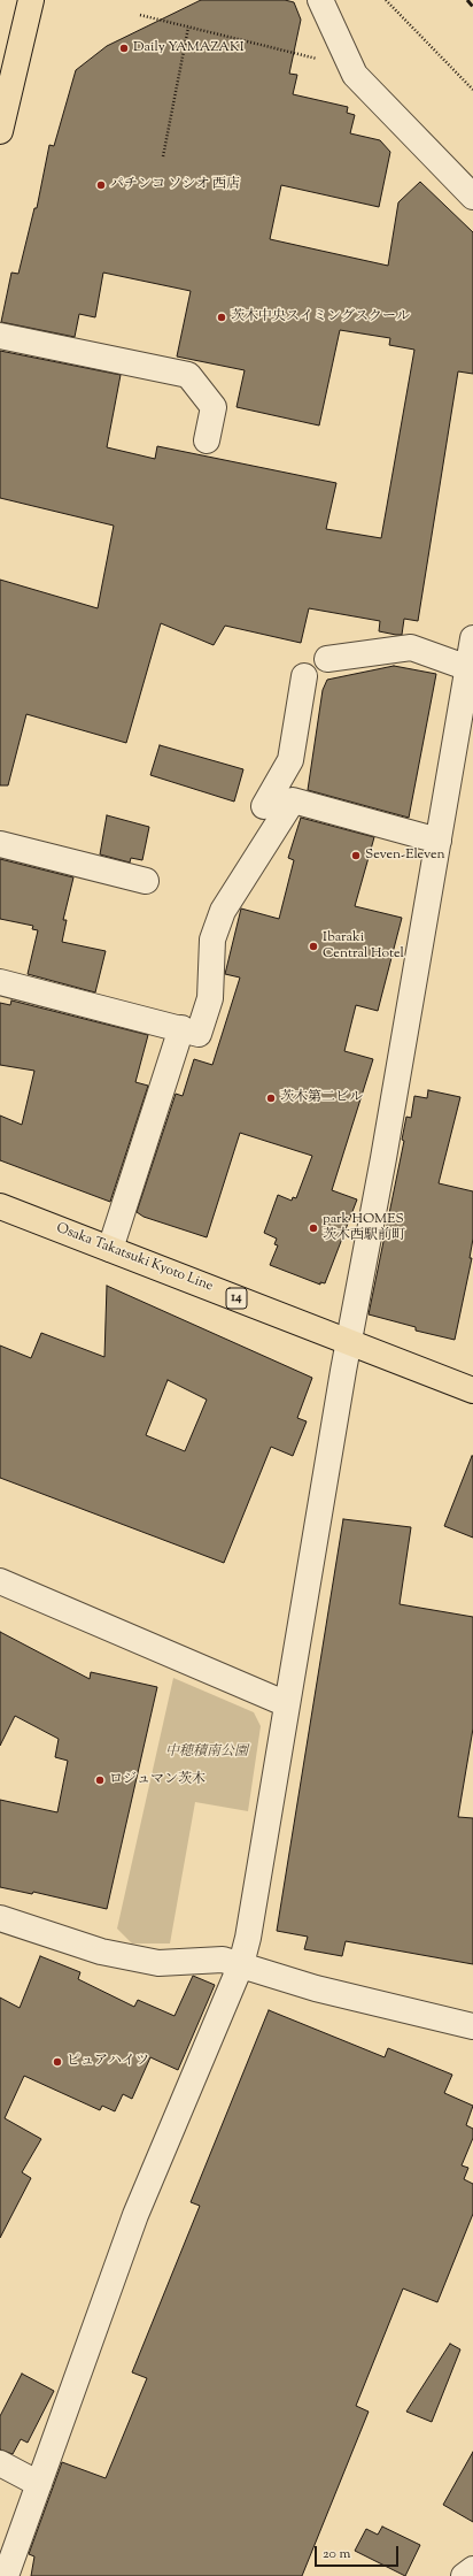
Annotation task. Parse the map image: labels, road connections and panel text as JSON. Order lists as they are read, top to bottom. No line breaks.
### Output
{"streets":{"main road":["Osaka Takatsuki Kyoto Line","14"]},"parks":["中穂積南公園"],"places":["Daily YAMAZAKI","パチンコ ソシオ 西店","茨木中央スイミングスクール","Seven-Eleven","Ibaraki Central Hotel","茨木第二ビル","park HOMES 茨木西駅前町","ロジュマン茨木","ピュアハイツ"],"scale_bar":"20 m"}
